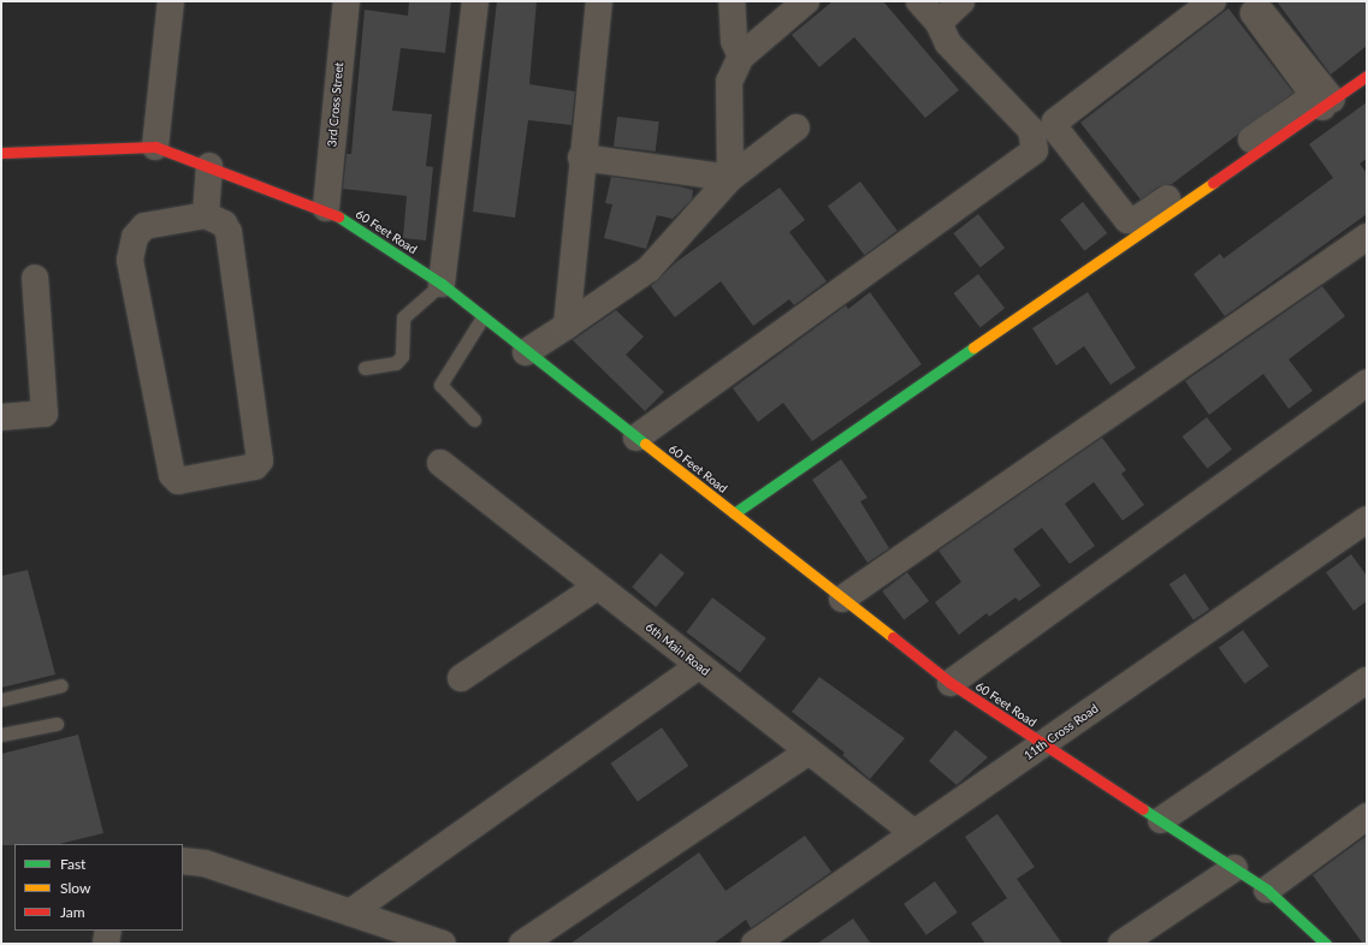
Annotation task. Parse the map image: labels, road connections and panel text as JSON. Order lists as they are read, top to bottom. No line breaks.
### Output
{"streets":{"street":["3rd Cross Street","60 Feet Road","6th Main Road","11th Cross Road"]},"crossings":[["3rd Cross Street","60 Feet Road"],["60 Feet Road","11th Cross Road"],["6th Main Road","11th Cross Road"]],"legend":["Fast","Slow","Jam"]}
